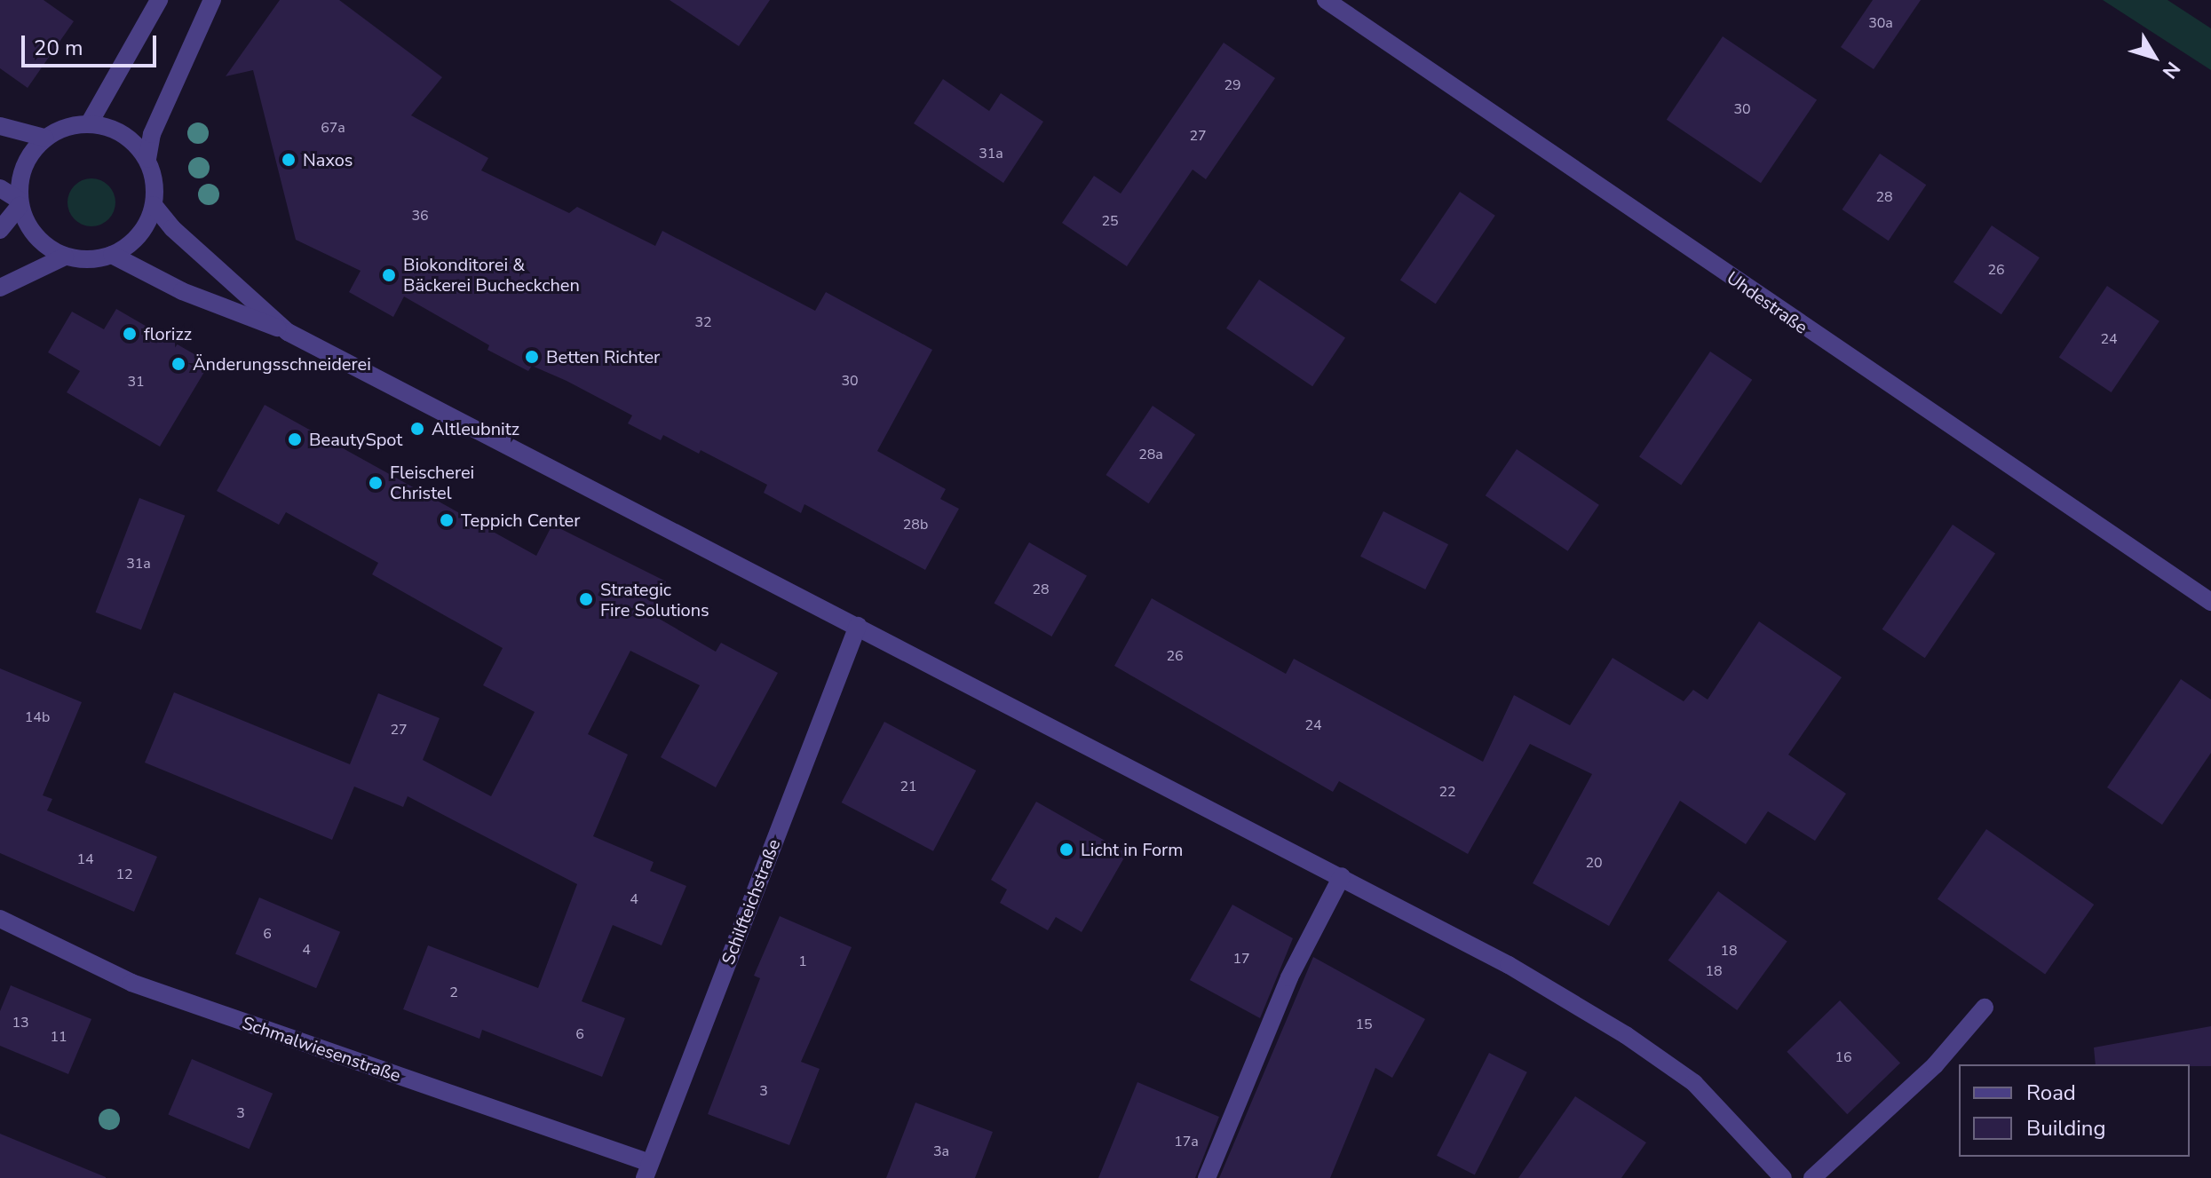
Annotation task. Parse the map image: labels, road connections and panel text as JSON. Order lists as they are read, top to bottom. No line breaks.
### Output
{"streets":{"street":["Uhdestraße","Schilfteichstraße","Schmalwiesenstraße"]},"crossings":[["Schilfteichstraße","Schmalwiesenstraße"]],"places":["Naxos","Biokonditorei & Bäckerei Bucheckchen","florizz","Betten Richter","Änderungsschneiderei","Altleubnitz","BeautySpot","Fleischerei Christel","Teppich Center","Strategic Fire Solutions","Licht in Form"],"house_numbers":["30a","29","30","67a","27","31a","28","36","25","26","32","24","30","31","28a","28b","31a","28","26","14b","24","27","21","22","14","20","12","4","6","4","18","17","1","18","2","13","15","6","11","16","3","3","17a","3a"],"legend":["Road","Building"],"scale_bar":"20 m","north":"bottom right"}
